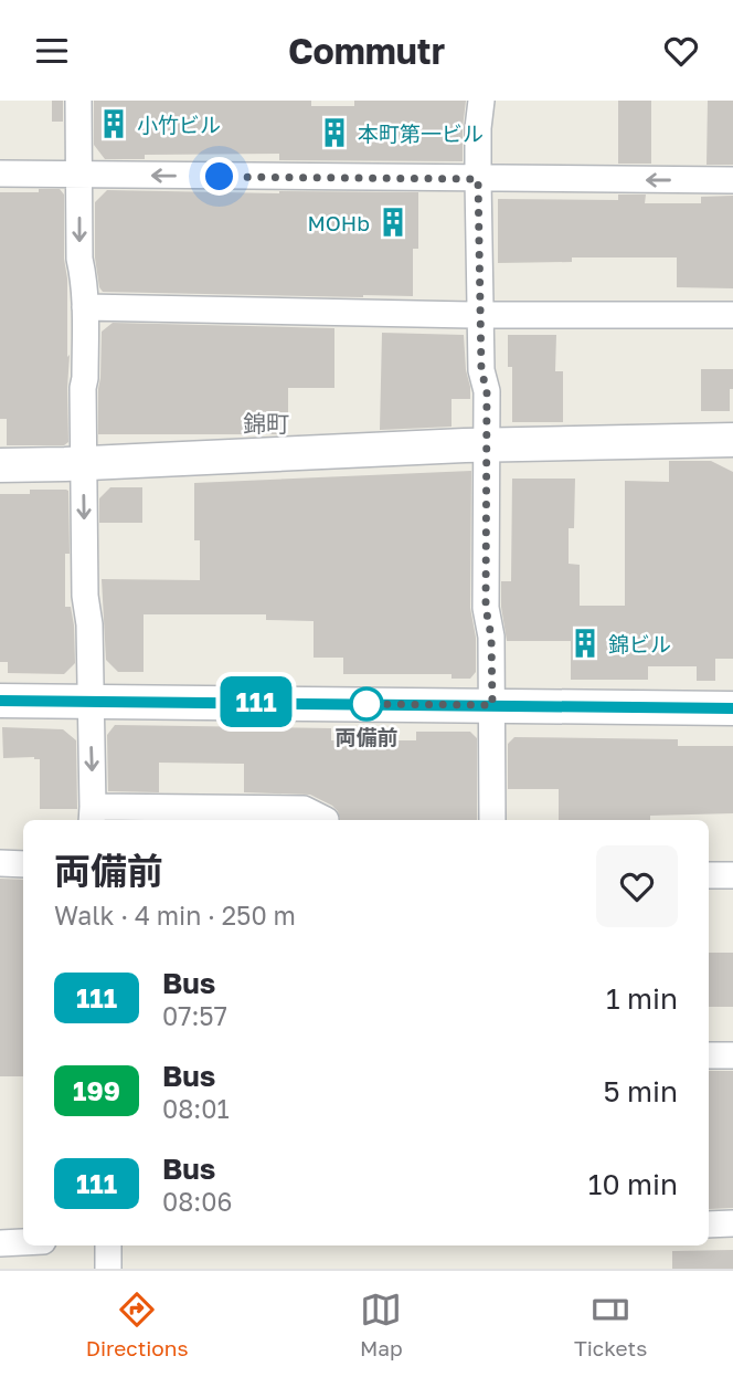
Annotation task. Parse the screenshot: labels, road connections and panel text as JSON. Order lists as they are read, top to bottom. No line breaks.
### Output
{"districts":["錦町"],"places":{"building":["小竹ビル","本町第一ビル","MOHb","錦ビル"],"other":["両備前"]},"lines":["bus line 111"],"page":{"header":"Commutr","on_map":"111","heading":["両備前","Walk · 4 min · 250 m"],"list":[{"mark":"111","name":"Bus","note":"07:57","value":"1 min"},{"mark":"199","name":"Bus","note":"08:01","value":"5 min"},{"mark":"111","name":"Bus","note":"08:06","value":"10 min"}],"tabs":["Directions","Map","Tickets"]}}
